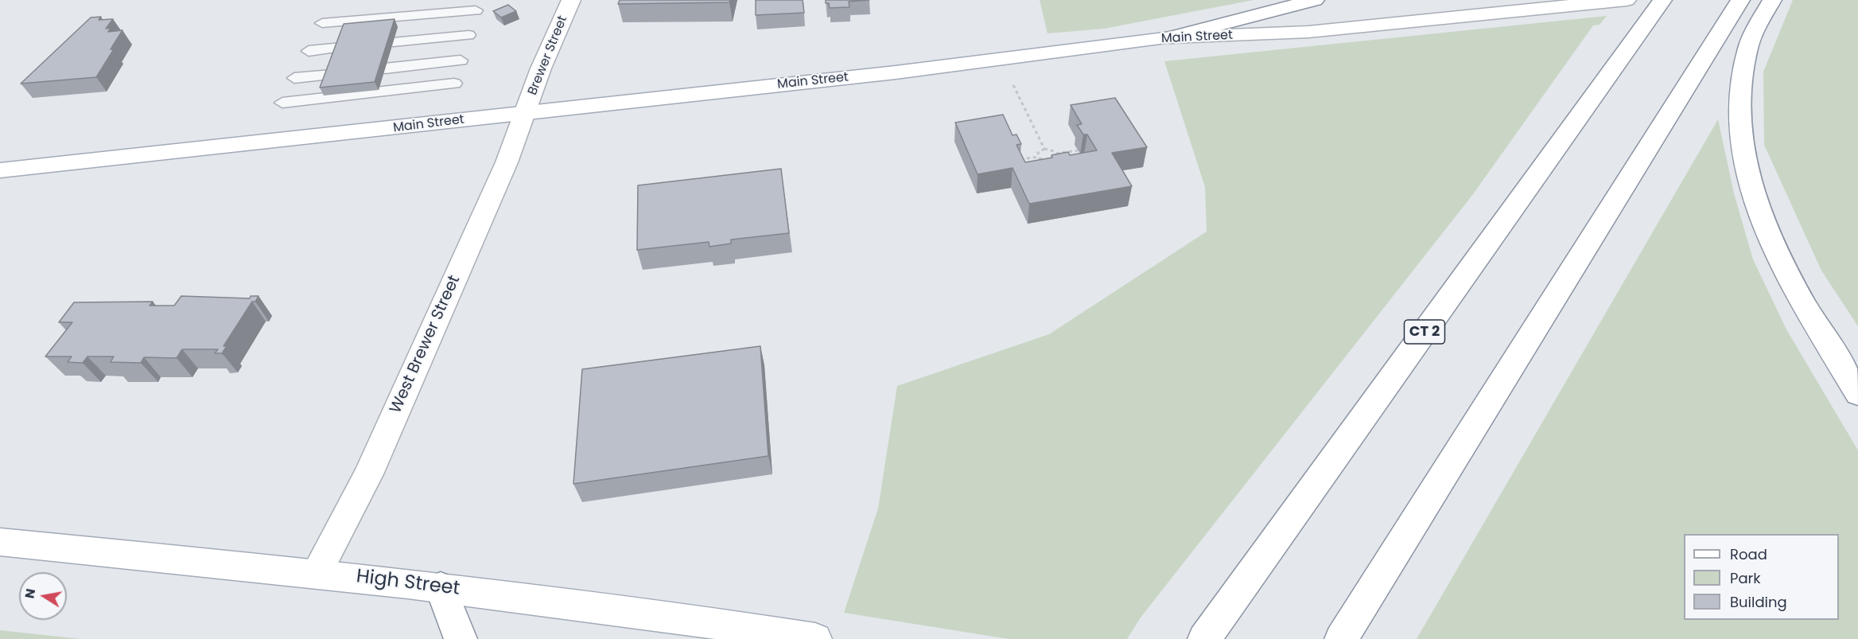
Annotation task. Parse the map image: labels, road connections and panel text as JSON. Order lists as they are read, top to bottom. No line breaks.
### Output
{"streets":{"main road":["Main Street","Brewer Street","CT 2","West Brewer Street","High Street"]},"crossings":[["Main Street","Brewer Street"],["Main Street","West Brewer Street"],["Brewer Street","West Brewer Street"],["West Brewer Street","High Street"]],"legend":["Road","Park","Building"],"north":"left"}
